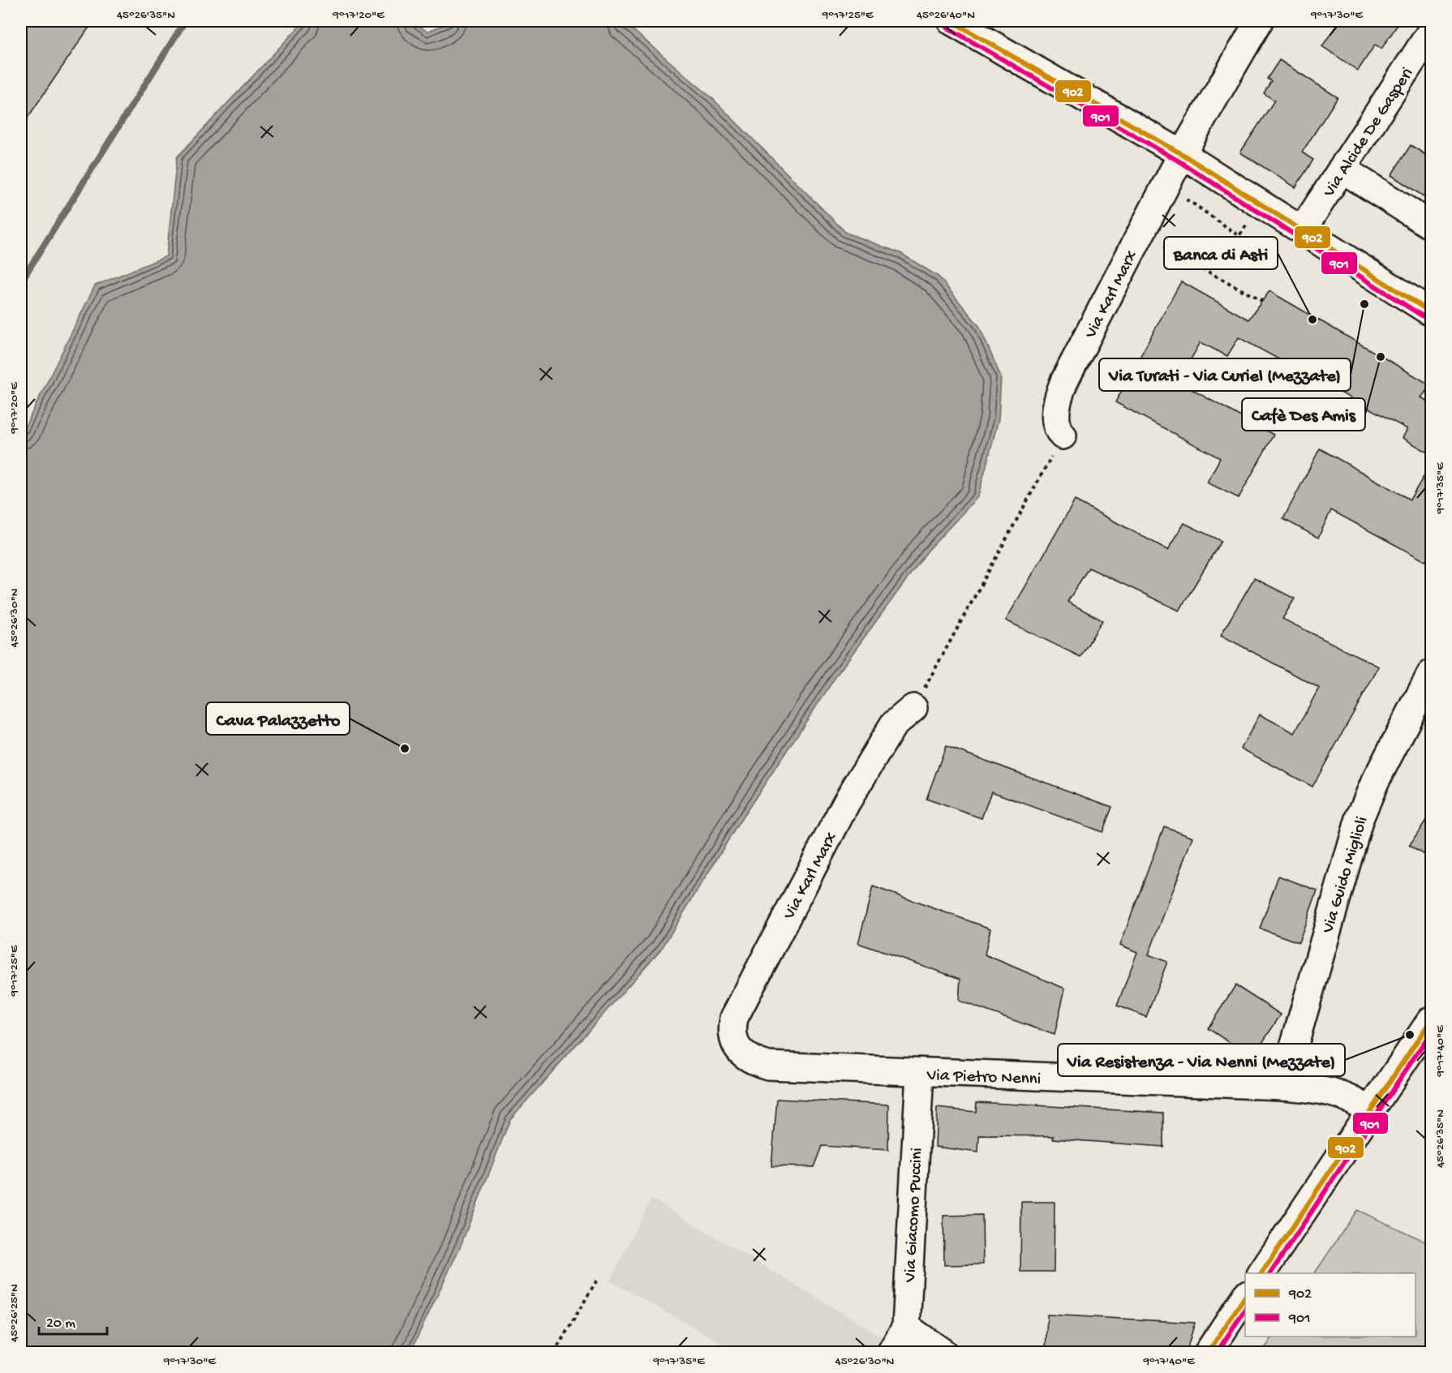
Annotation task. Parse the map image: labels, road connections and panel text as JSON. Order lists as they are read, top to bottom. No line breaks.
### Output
{"streets":{"street":["Via Alcide De Gasperi","Via Karl Marx","Via Guido Miglioli","Via Pietro Nenni","Via Giacomo Puccini"]},"crossings":[["Via Karl Marx","Via Pietro Nenni"],["Via Guido Miglioli","Via Pietro Nenni"],["Via Pietro Nenni","Via Giacomo Puccini"]],"places":["Via Turati - Via Curiel (Mezzate)","Banca di Asti","Cafè Des Amis","Cava Palazzetto","Via Resistenza - Via Nenni (Mezzate)"],"lines":["transit line 902","transit line 901"],"legend":["902","901"],"scale_bar":"20 m","coordinates":["45°26'35\"N","9°17'20\"E","9°17'25\"E","45°26'40\"N","9°17'30\"E","9°17'35\"E","45°26'30\"N","9°17'40\"E","45°26'25\"N"]}
